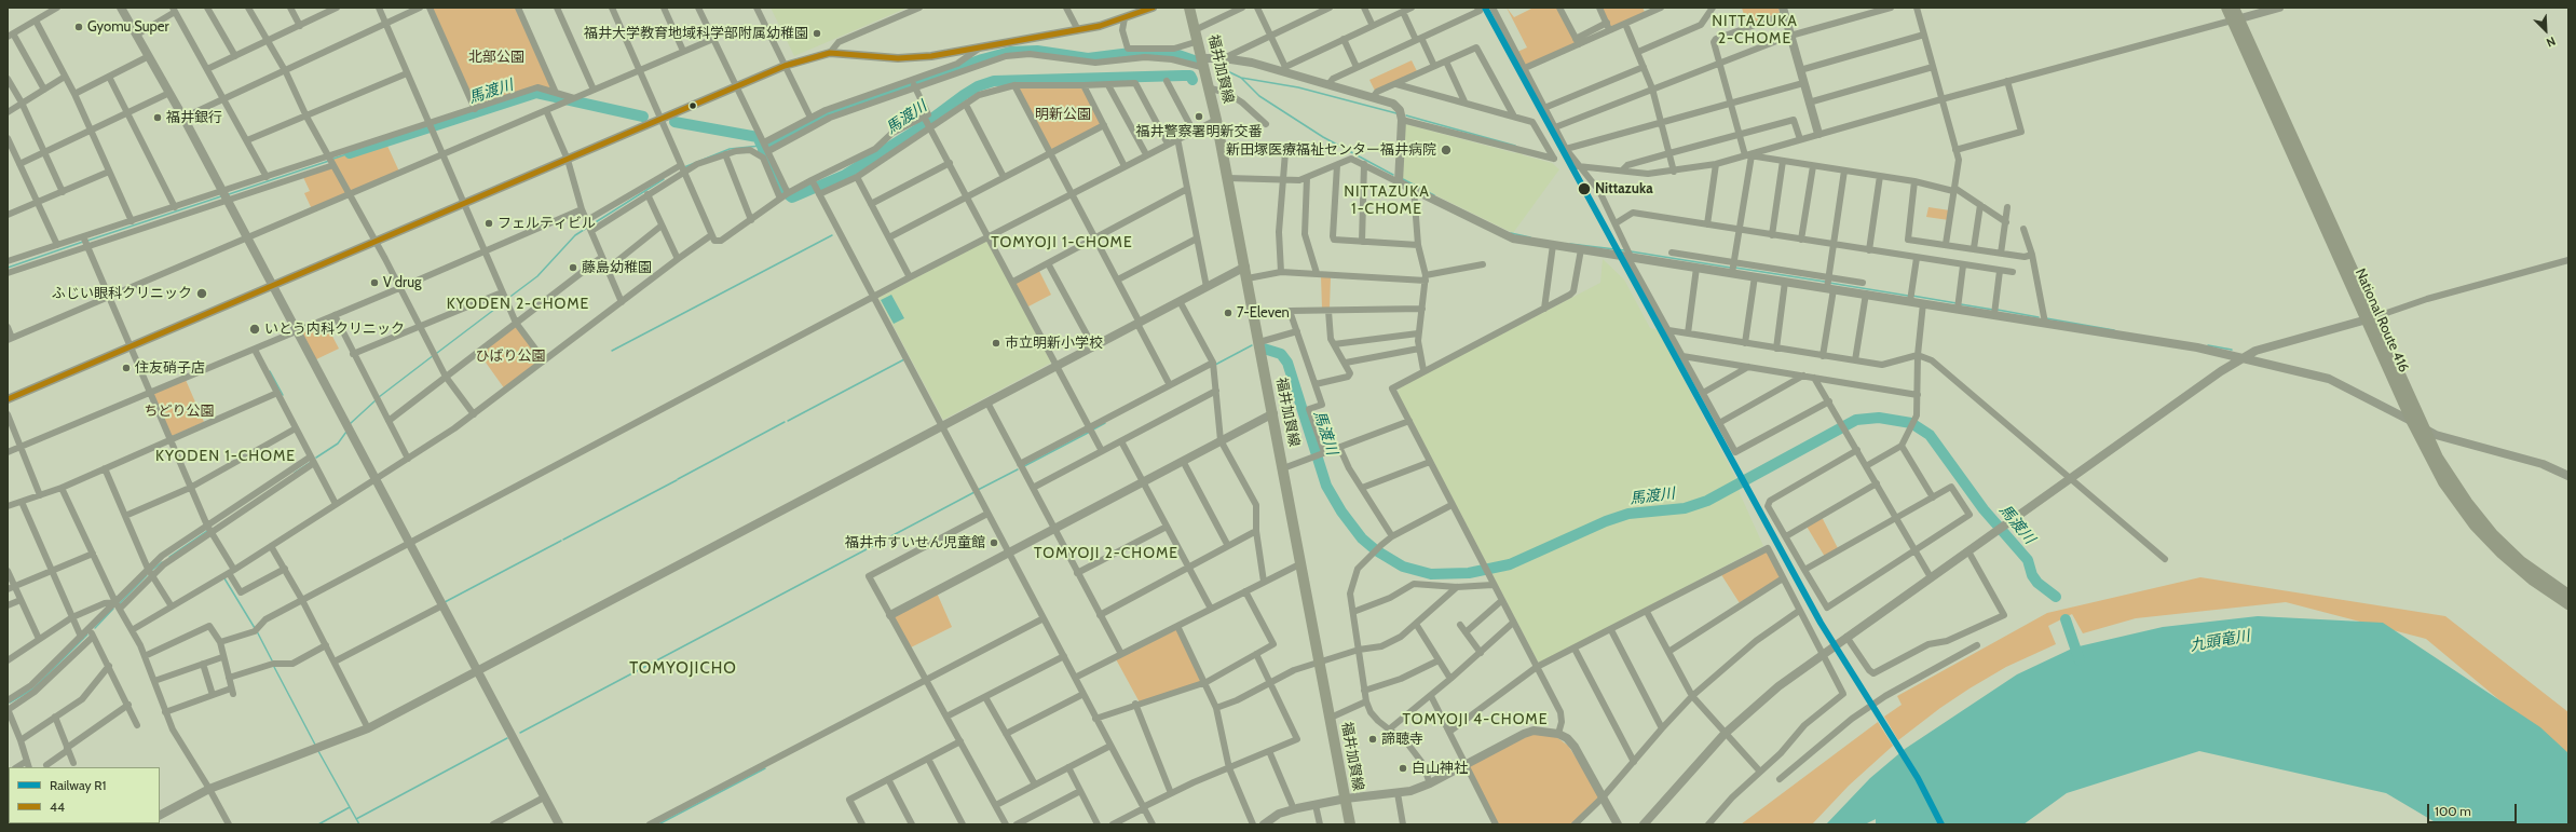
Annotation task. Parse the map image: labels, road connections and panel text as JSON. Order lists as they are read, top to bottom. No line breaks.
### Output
{"streets":{"highway":["National Route 416"],"main road":["福井加賀線"]},"districts":["NITTAZUKA 2-CHOME","NITTAZUKA 1-CHOME","TOMYOJI 1-CHOME","KYODEN 2-CHOME","KYODEN 1-CHOME","TOMYOJI 2-CHOME","TOMYOJICHO","TOMYOJI 4-CHOME"],"water":["馬渡川","九頭竜川"],"parks":["北部公園","明新公園","ひばり公園","ちどり公園"],"places":["Gyomu Super","福井大学教育地域科学部附属幼稚園","福井警察署明新交番","福井銀行","新田塚医療福祉センター福井病院","Nittazuka","フェルティビル","藤島幼稚園","V drug","ふじい眼科クリニック","7-Eleven","いとう内科クリニック","市立明新小学校","住友硝子店","福井市すいせん児童館","諦聴寺","白山神社"],"lines":["rail line R1","transit line 44"],"legend":["Railway R1","44"],"scale_bar":"100 m","north":"bottom right"}
